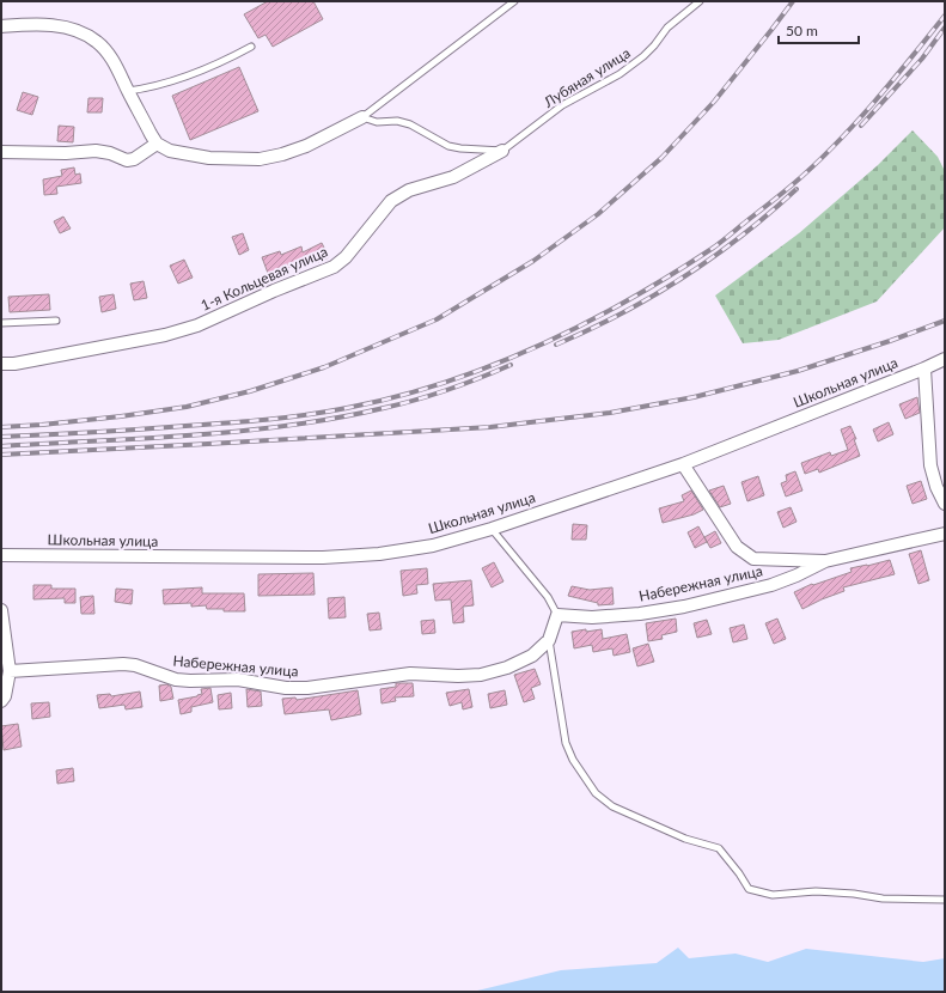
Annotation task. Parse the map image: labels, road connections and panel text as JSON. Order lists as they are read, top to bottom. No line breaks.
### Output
{"streets":{"street":["1-я Кольцевая улица","Школьная улица","Набережная улица"],"lane":["Лубяная улица"]},"crossings":[["Лубяная улица","1-я Кольцевая улица"],["Школьная улица","Набережная улица"]],"scale_bar":"50 m"}
